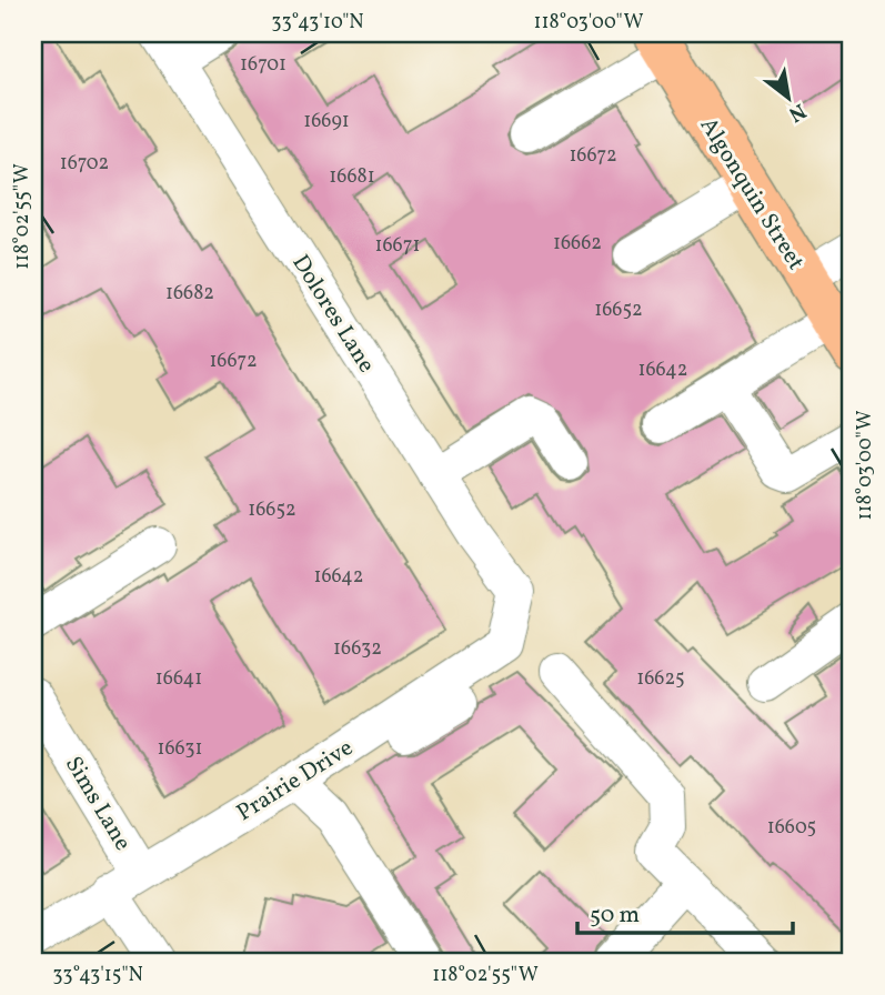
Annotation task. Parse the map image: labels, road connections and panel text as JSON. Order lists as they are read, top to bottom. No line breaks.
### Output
{"streets":{"main road":["Algonquin Street"],"street":["Dolores Lane","Prairie Drive","Sims Lane"]},"crossings":[["Dolores Lane","Prairie Drive"],["Prairie Drive","Sims Lane"]],"house_numbers":["16701","16691","16672","16702","16681","16662","16671","16682","16652","16672","16642","16652","16642","16632","16641","16625","16631","16605"],"scale_bar":"50 m","north":"bottom right","coordinates":["33°43'10\"N","118°03'00\"W","118°02'55\"W","33°43'15\"N"]}
